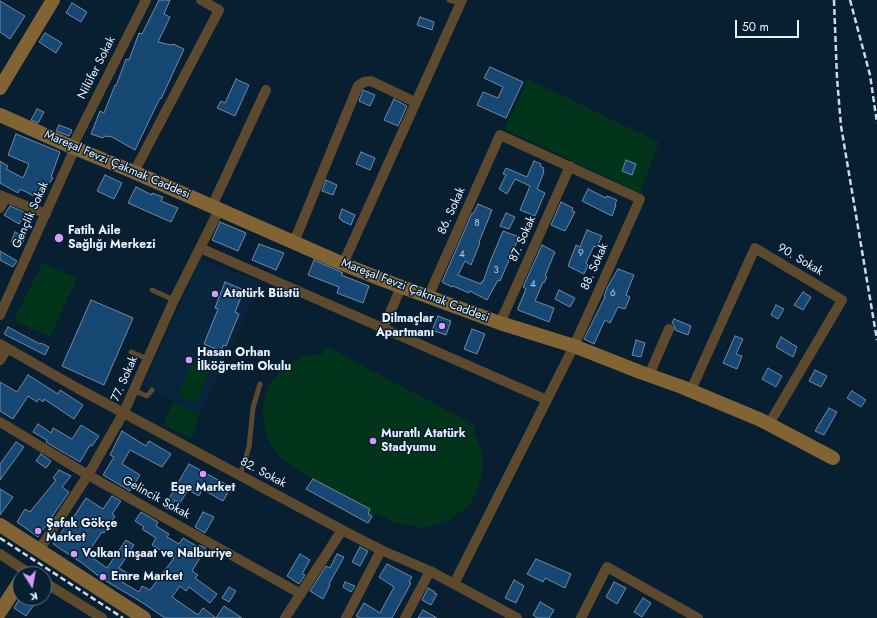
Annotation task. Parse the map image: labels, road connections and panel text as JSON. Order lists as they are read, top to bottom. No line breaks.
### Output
{"streets":{"street":["Nilüfer Sokak","Mareşal Fevzi Çakmak Caddesi","86. Sokak","Gençlik Sokak","87. Sokak","90. Sokak","88. Sokak","77. Sokak","82. Sokak","Gelincik Sokak"]},"crossings":[["Nilüfer Sokak","Mareşal Fevzi Çakmak Caddesi"],["Nilüfer Sokak","Gençlik Sokak"],["Mareşal Fevzi Çakmak Caddesi","86. Sokak"],["Mareşal Fevzi Çakmak Caddesi","Gençlik Sokak"],["Mareşal Fevzi Çakmak Caddesi","87. Sokak"],["Mareşal Fevzi Çakmak Caddesi","90. Sokak"],["Mareşal Fevzi Çakmak Caddesi","88. Sokak"],["Mareşal Fevzi Çakmak Caddesi","77. Sokak"],["86. Sokak","87. Sokak"],["86. Sokak","88. Sokak"],["87. Sokak","88. Sokak"],["88. Sokak","82. Sokak"],["77. Sokak","82. Sokak"],["77. Sokak","Gelincik Sokak"]],"places":["Fatih Aile Sağlığı Merkezi","Atatürk Büstü","Dilmaçlar Apartmanı","Hasan Orhan İlköğretim Okulu","Muratlı Atatürk Stadyumu","Ege Market","Şafak Gökçe Market","Volkan İnşaat ve Nalburiye","Emre Market"],"house_numbers":["8","9","4","3","4","6"],"scale_bar":"50 m","north":"bottom"}
